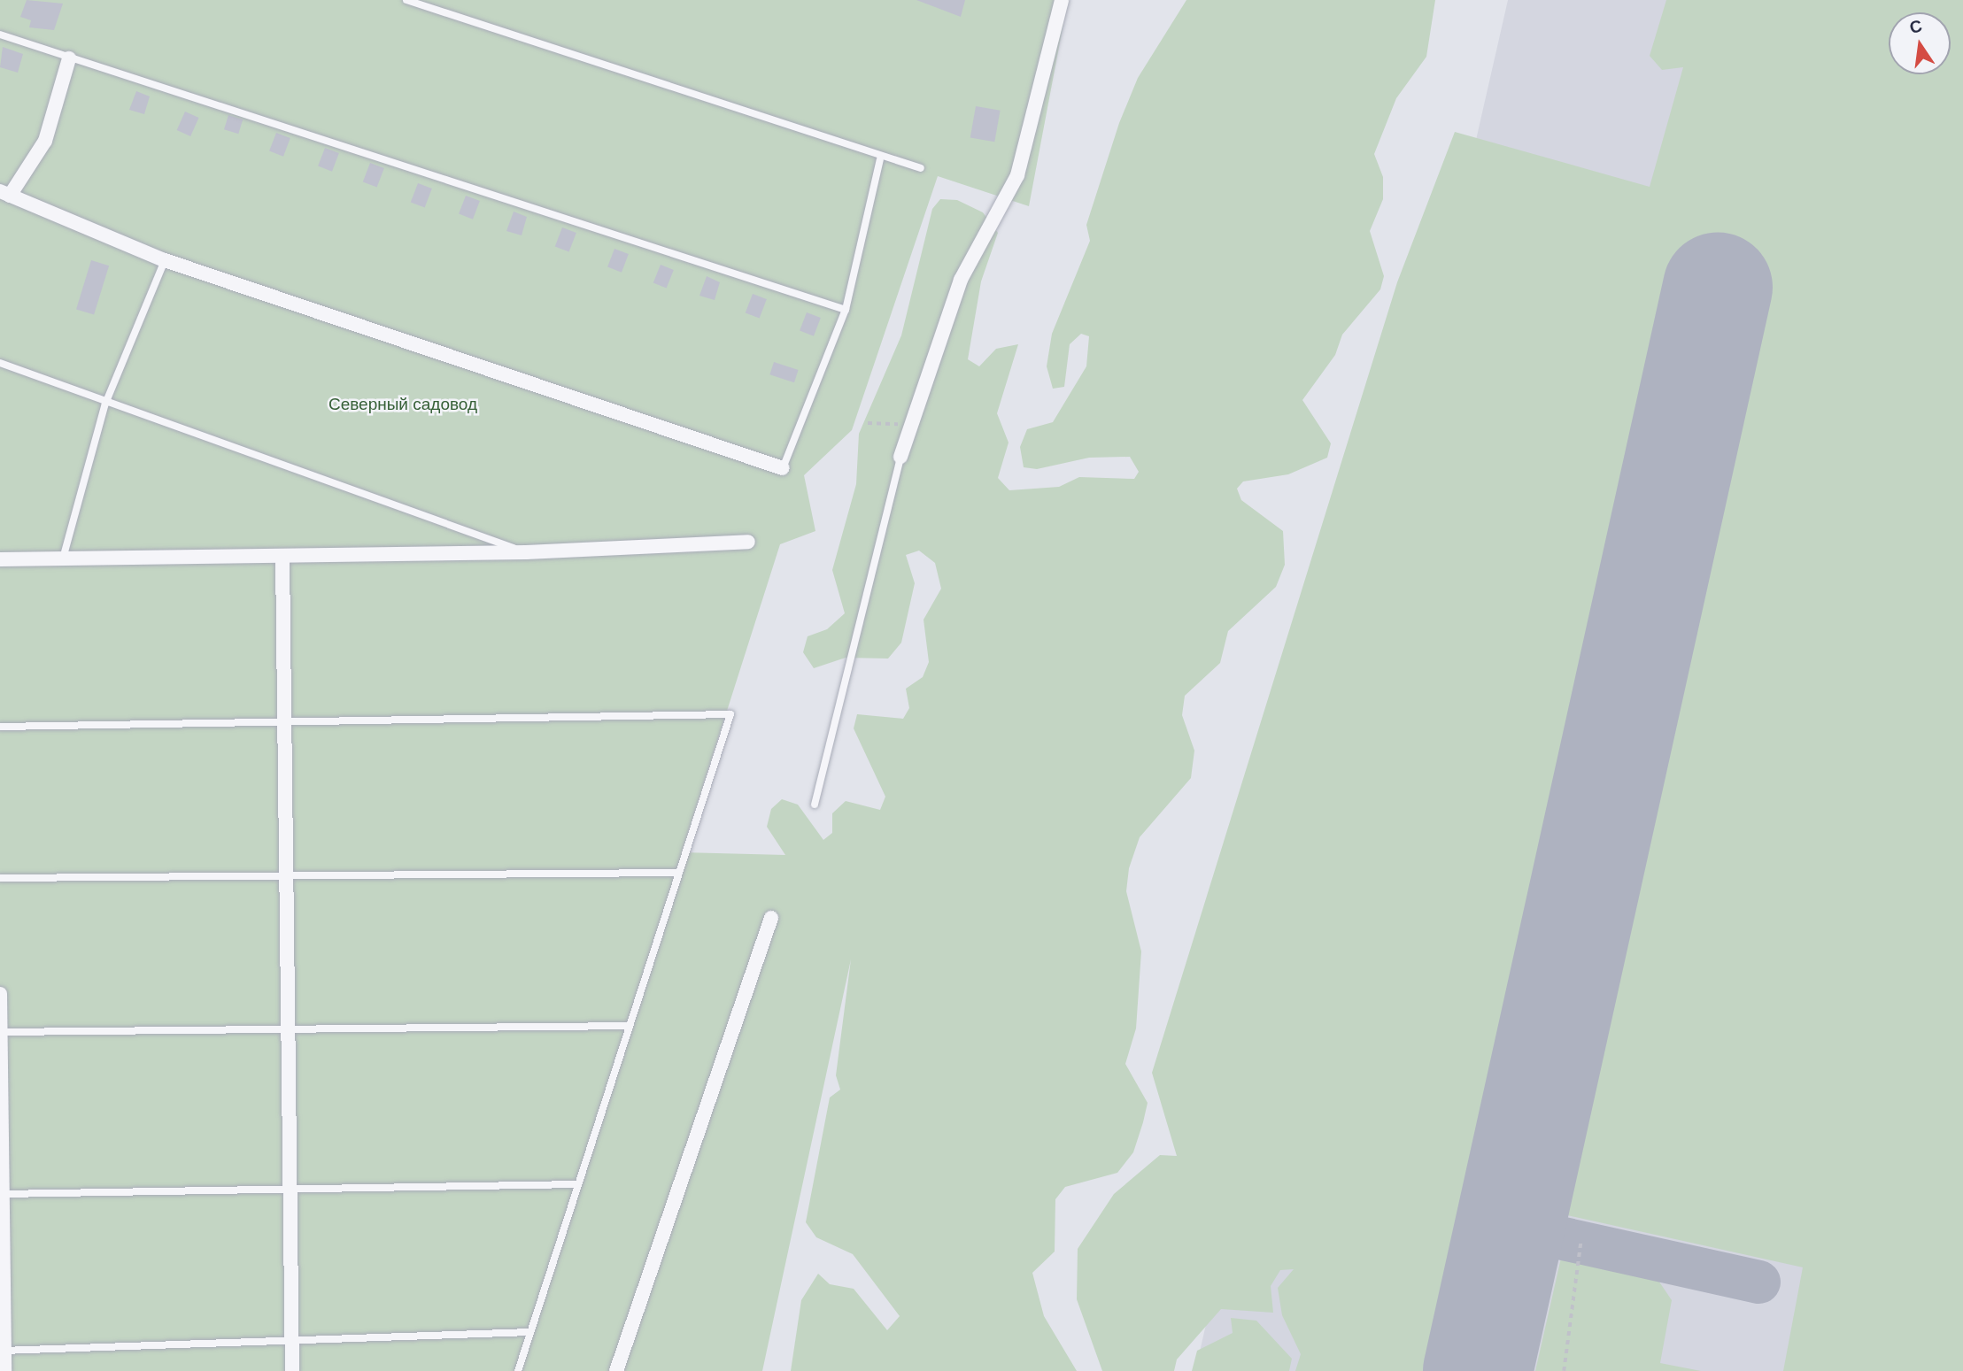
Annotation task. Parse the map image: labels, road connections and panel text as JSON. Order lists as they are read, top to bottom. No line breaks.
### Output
{"parks":["Северный садовод"],"north":"top"}
